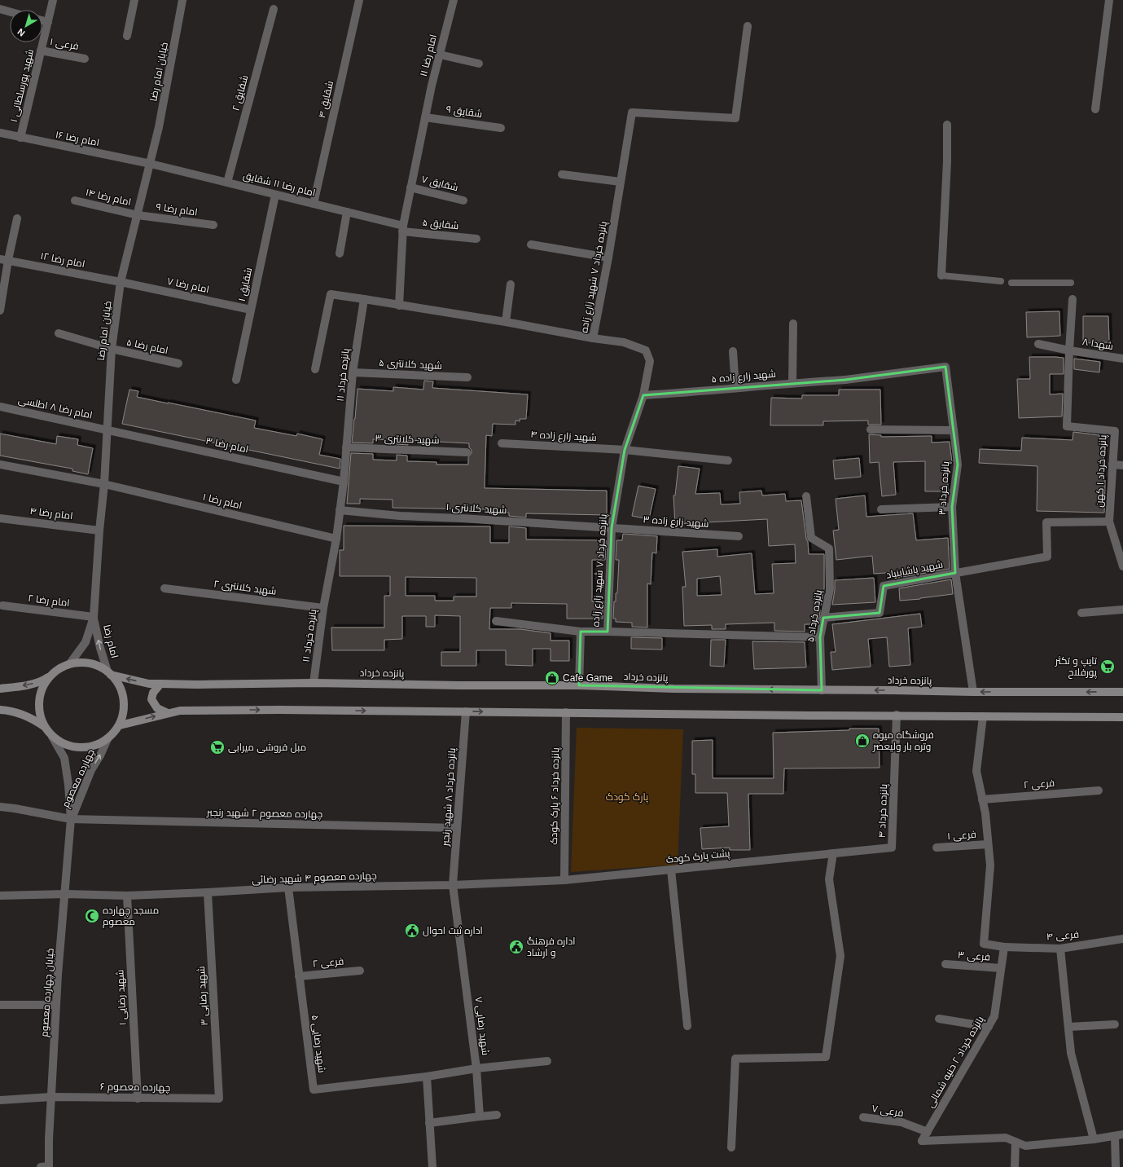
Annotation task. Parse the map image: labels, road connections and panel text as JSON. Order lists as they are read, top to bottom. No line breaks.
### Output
{"streets":{"main road":["پانزده خرداد"],"street":["فرعی ۱","امام رضا ۱۱","خیابان امام رضا","شهید پورسلطانی ۱","شقایق ۲","شقایق ۴","شقایق ۹","امام رضا ۱۶","شقایق ۷","امام رضا ۱۱ شقایق","امام رضا ۱۴","امام رضا ۹","شقایق ۵","امام رضا ۱۲","پانزده خرداد ۷ شهید زارع زاده","شقایق ۱","امام رضا ۷","شهدا ۸","امام رضا ۵","شهید کلانتری ۵","پانزده خرداد ۱۱","شهید زارع زاده ۵","امام رضا ۸ اطلسی","شهید زارع زاده ۴","شهید کلانتری ۳","امام رضا ۳","پانزده خرداد ۱ کهن","پانزده خرداد ۳","امام رضا ۱","شهید کلانتری ۱","امام رضا ۴","شهید زارع زاده ۳","شهید پاشابنیاد","شهید کلانتری ۲","امام رضا ۲","پانزده خرداد ۵","امام رضا","چهارده معصوم","فرعی ۲","پانزده خرداد ۶ پارک کودک","پانزده خرداد ۸ شهید رنجبر","پانزده خرداد ۴","چهارده معصوم ۲ شهید رنجبر","پشت پارک کودک","چهارده معصوم ۴ شهید رضائی","فرعی ۴","فرعی ۳","خیابان چهارده معصوم","شهید رضایی ۳","شهید رضایی ۱","شهید رضایی ۷","شهید رضایی ۵","پانزده خرداد ۲ حنیه شمالی","چهارده معصوم ۶","فرعی ۷"]},"crossings":[["فرعی ۱","شهید پورسلطانی ۱"],["امام رضا ۱۱","شقایق ۹"],["خیابان امام رضا","امام رضا ۱۶"],["خیابان امام رضا","امام رضا ۱۱ شقایق"],["خیابان امام رضا","امام رضا ۱۴"],["خیابان امام رضا","امام رضا ۹"],["خیابان امام رضا","امام رضا ۱۲"],["خیابان امام رضا","امام رضا ۷"],["خیابان امام رضا","امام رضا ۵"],["خیابان امام رضا","امام رضا ۸ اطلسی"],["خیابان امام رضا","امام رضا ۳"],["خیابان امام رضا","امام رضا ۱"],["خیابان امام رضا","امام رضا ۴"],["خیابان امام رضا","امام رضا ۲"],["خیابان امام رضا","امام رضا"],["خیابان امام رضا","پانزده خرداد"],["خیابان امام رضا","چهارده معصوم"],["شهید پورسلطانی ۱","امام رضا ۱۶"],["شقایق ۲","امام رضا ۱۱ شقایق"],["شقایق ۴","امام رضا ۱۱ شقایق"],["امام رضا ۱۶","امام رضا ۱۱ شقایق"],["امام رضا ۱۱ شقایق","شقایق ۵"],["امام رضا ۱۱ شقایق","شقایق ۱"],["امام رضا ۱۴","امام رضا ۹"],["امام رضا ۱۲","امام رضا ۷"],["پانزده خرداد ۷ شهید زارع زاده","شهید زارع زاده ۵"],["پانزده خرداد ۷ شهید زارع زاده","شهید زارع زاده ۴"],["پانزده خرداد ۷ شهید زارع زاده","شهید کلانتری ۱"],["پانزده خرداد ۷ شهید زارع زاده","شهید زارع زاده ۳"],["پانزده خرداد ۷ شهید زارع زاده","پانزده خرداد"],["شقایق ۱","امام رضا ۷"],["شهدا ۸","پانزده خرداد ۱ کهن"],["شهید کلانتری ۵","پانزده خرداد ۱۱"],["پانزده خرداد ۱۱","شهید کلانتری ۳"],["پانزده خرداد ۱۱","امام رضا ۳"],["پانزده خرداد ۱۱","امام رضا ۱"],["پانزده خرداد ۱۱","شهید کلانتری ۱"],["پانزده خرداد ۱۱","شهید کلانتری ۲"],["پانزده خرداد ۱۱","پانزده خرداد"],["شهید زارع زاده ۵","پانزده خرداد ۳"],["امام رضا ۸ اطلسی","امام رضا ۳"],["پانزده خرداد ۳","شهید پاشابنیاد"],["پانزده خرداد ۳","پانزده خرداد"],["شهید کلانتری ۱","شهید زارع زاده ۳"],["شهید پاشابنیاد","پانزده خرداد ۵"],["امام رضا ۲","امام رضا"],["پانزده خرداد ۵","پانزده خرداد"],["امام رضا","پانزده خرداد"],["امام رضا","چهارده معصوم"],["پانزده خرداد","چهارده معصوم"],["چهارده معصوم","چهارده معصوم ۲ شهید رنجبر"],["چهارده معصوم","خیابان چهارده معصوم"],["فرعی ۲","شهید رضایی ۵"],["پانزده خرداد ۶ پارک کودک","پشت پارک کودک"],["پانزده خرداد ۶ پارک کودک","چهارده معصوم ۴ شهید رضائی"],["پانزده خرداد ۸ شهید رنجبر","چهارده معصوم ۲ شهید رنجبر"],["پانزده خرداد ۸ شهید رنجبر","چهارده معصوم ۴ شهید رضائی"],["پانزده خرداد ۸ شهید رنجبر","شهید رضایی ۷"],["پانزده خرداد ۴","پشت پارک کودک"],["چهارده معصوم ۲ شهید رنجبر","خیابان چهارده معصوم"],["پشت پارک کودک","چهارده معصوم ۴ شهید رضائی"],["چهارده معصوم ۴ شهید رضائی","خیابان چهارده معصوم"],["چهارده معصوم ۴ شهید رضائی","شهید رضایی ۳"],["چهارده معصوم ۴ شهید رضائی","شهید رضایی ۱"],["چهارده معصوم ۴ شهید رضائی","شهید رضایی ۷"],["چهارده معصوم ۴ شهید رضائی","شهید رضایی ۵"],["فرعی ۴","پانزده خرداد ۲ حنیه شمالی"],["فرعی ۳","پانزده خرداد ۲ حنیه شمالی"],["خیابان چهارده معصوم","چهارده معصوم ۶"],["شهید رضایی ۳","چهارده معصوم ۶"],["شهید رضایی ۱","چهارده معصوم ۶"],["شهید رضایی ۷","شهید رضایی ۵"],["پانزده خرداد ۲ حنیه شمالی","فرعی ۷"]],"one_way":["امام رضا","چهارده معصوم"],"parks":["پارک کودک"],"places":{"supermarket":["تایپ و تکثر پورفلاح","مبل فروشی میرابی"],"shop":["Cafe Game","فروشگاه میوه وتره بار ولیعصر"],"mosque":["مسجد چهارده معصوم"],"public building":["اداره ثبت احوال","اداره فرهنگ و ارشاد"]},"north":"bottom left"}
